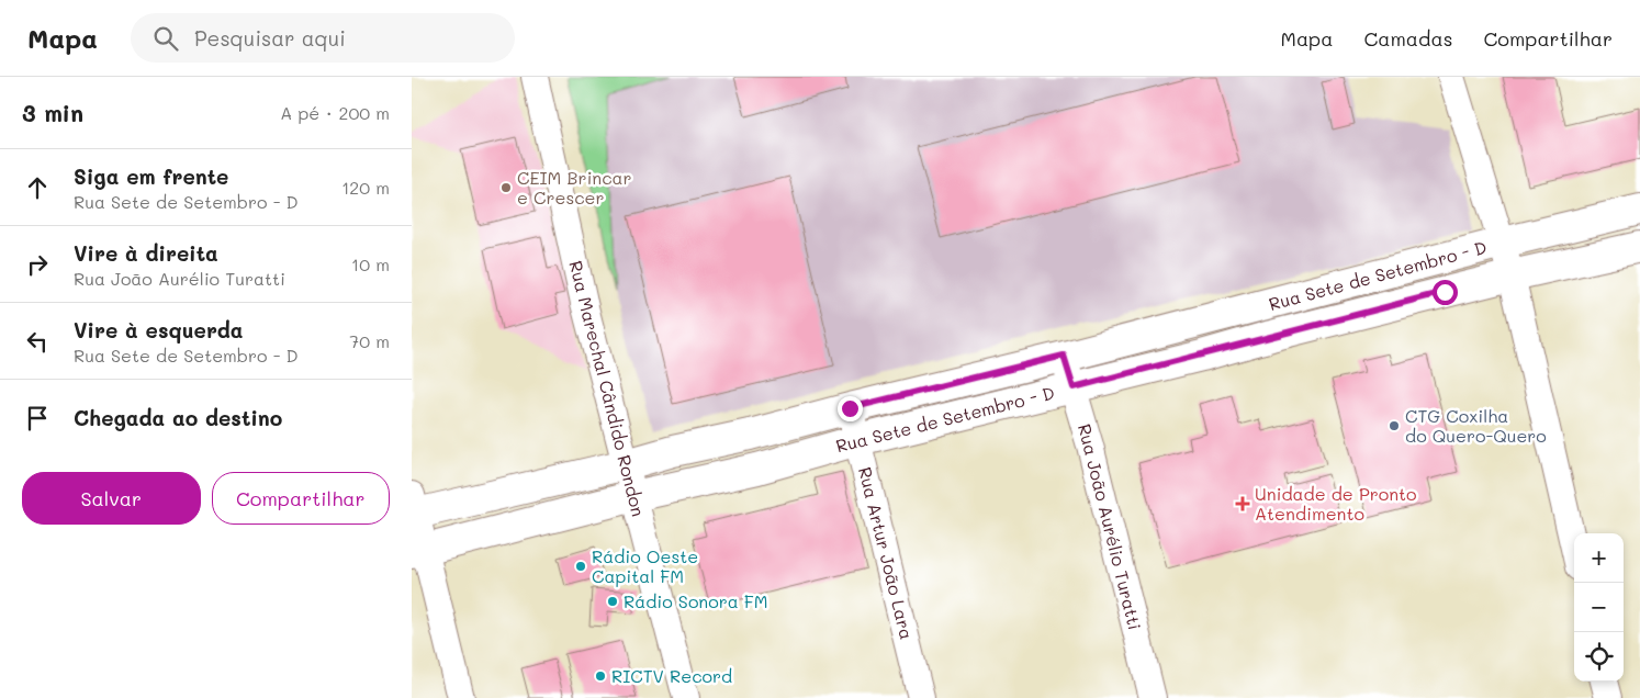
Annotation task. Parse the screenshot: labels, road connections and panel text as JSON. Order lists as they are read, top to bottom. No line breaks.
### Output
{"streets":{"street":["Rua Sete de Setembro - D","Rua Marechal Cândido Rondon","Rua João Aurélio Turatti","Rua Artur João Lara"]},"crossings":[["Rua Sete de Setembro - D","Rua Marechal Cândido Rondon"],["Rua Sete de Setembro - D","Rua João Aurélio Turatti"],["Rua Sete de Setembro - D","Rua Artur João Lara"]],"places":{"other":["CEIM Brincar e Crescer","CTG Coxilha do Quero-Quero","Rádio Oeste Capital FM","Rádio Sonora FM","RICTV Record"],"health":["Unidade de Pronto Atendimento"]},"page":{"header":"Mapa","search":"Pesquisar aqui","nav":["Mapa","Camadas","Compartilhar"],"heading":["3 min","A pé · 200 m"],"list":[["Siga em frente","Rua Sete de Setembro - D","120 m"],["Vire à direita","Rua João Aurélio Turatti","10 m"],["Vire à esquerda","Rua Sete de Setembro - D","70 m"],"Chegada ao destino"],"buttons":["Salvar","Compartilhar"],"map_buttons":["+","−"]}}
